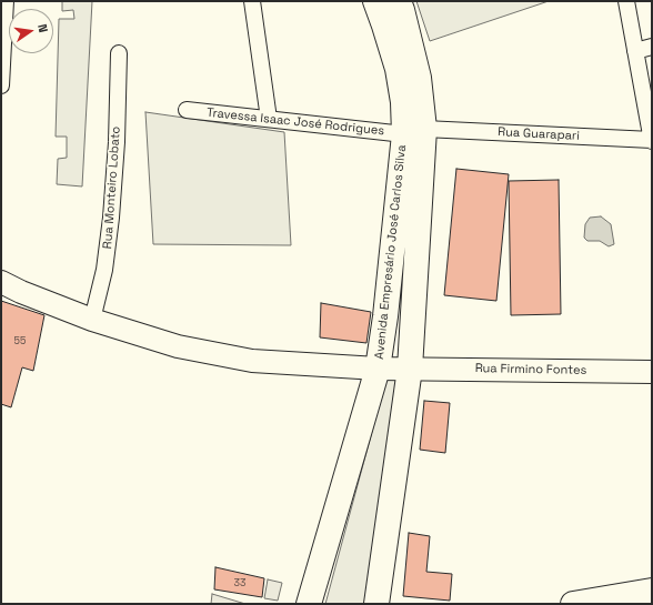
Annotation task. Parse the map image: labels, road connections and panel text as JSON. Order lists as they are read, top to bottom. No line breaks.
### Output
{"streets":{"main road":["Avenida Empresário José Carlos Silva"],"street":["Travessa Isaac José Rodrigues","Rua Guarapari","Rua Monteiro Lobato","Rua Firmino Fontes"]},"crossings":[["Travessa Isaac José Rodrigues","Rua Guarapari"],["Travessa Isaac José Rodrigues","Avenida Empresário José Carlos Silva"],["Rua Guarapari","Avenida Empresário José Carlos Silva"],["Rua Monteiro Lobato","Rua Firmino Fontes"],["Avenida Empresário José Carlos Silva","Rua Firmino Fontes"]],"house_numbers":["55","33"],"north":"right"}
